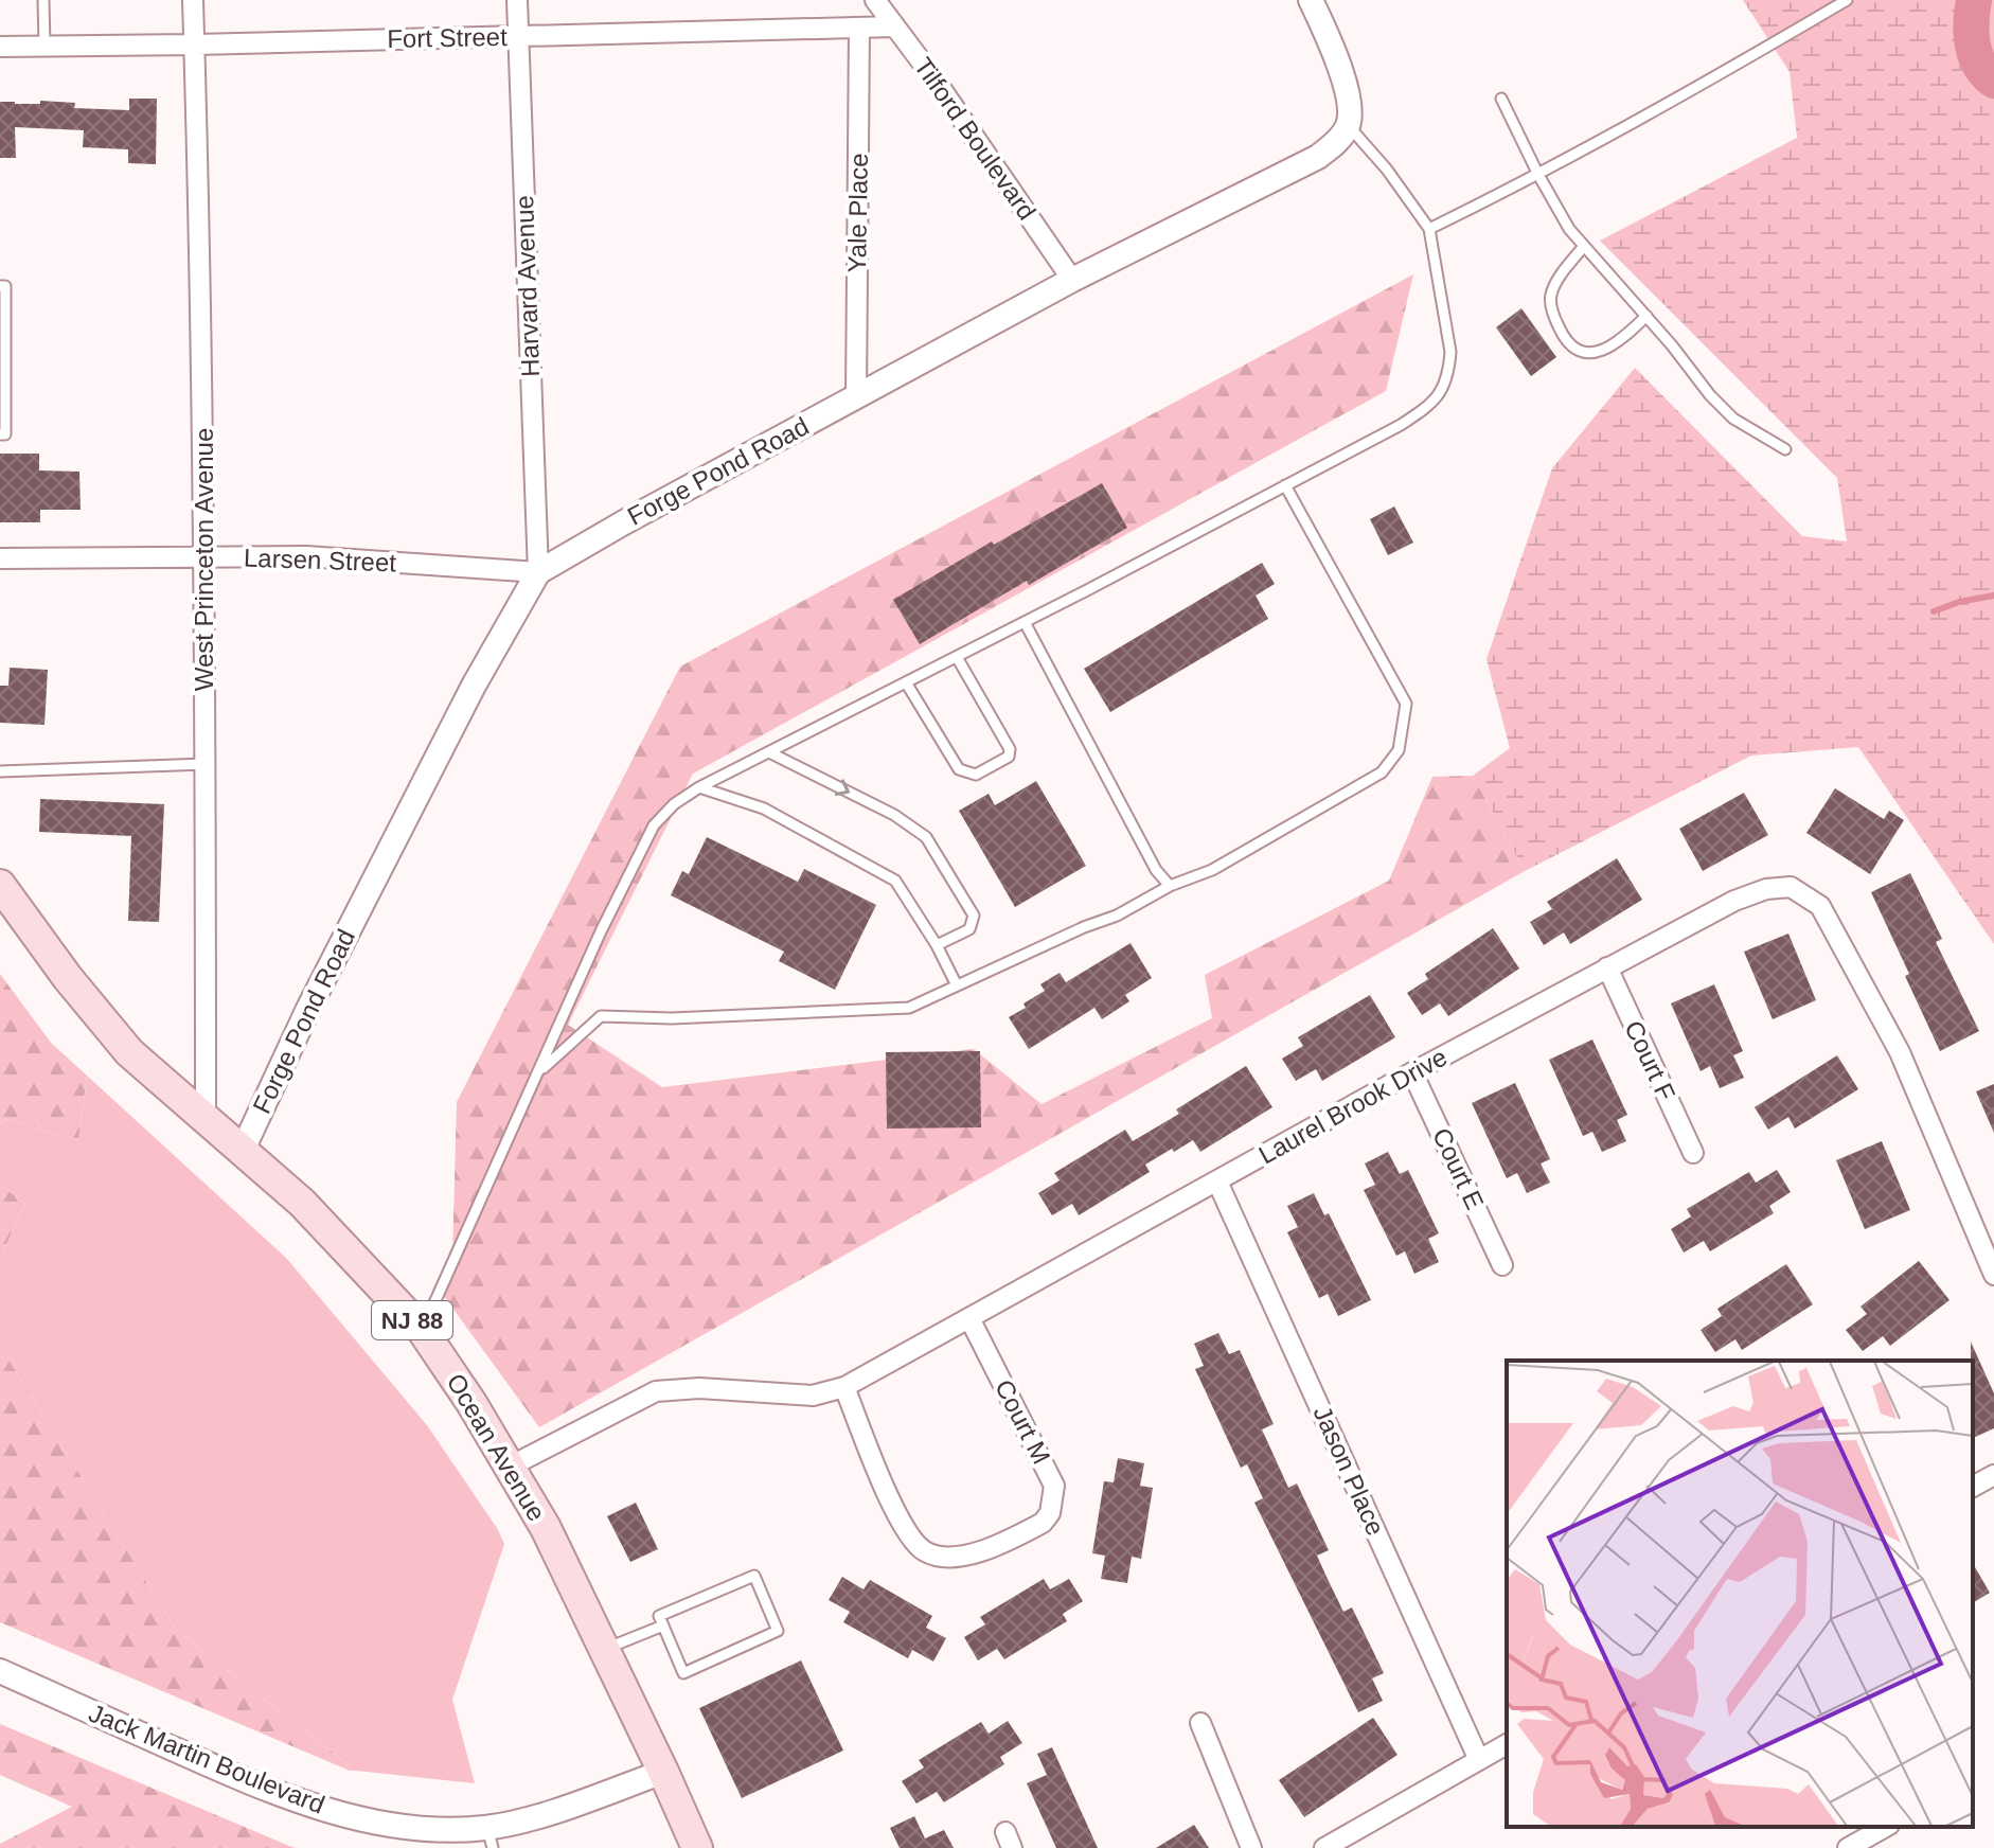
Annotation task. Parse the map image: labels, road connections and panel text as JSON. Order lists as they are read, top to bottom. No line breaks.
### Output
{"streets":{"main road":["NJ 88","Ocean Avenue"],"street":["Fort Street","Tilford Boulevard","Yale Place","Harvard Avenue","Forge Pond Road","West Princeton Avenue","Larsen Street","Court F","Laurel Brook Drive","Court E","Court M","Jason Place","Jack Martin Boulevard"]},"crossings":[["Fort Street","Tilford Boulevard"],["Fort Street","Yale Place"],["Fort Street","Harvard Avenue"],["Fort Street","West Princeton Avenue"],["Tilford Boulevard","Forge Pond Road"],["Yale Place","Forge Pond Road"],["Harvard Avenue","Forge Pond Road"],["Harvard Avenue","Larsen Street"],["Forge Pond Road","Larsen Street"],["Forge Pond Road","Ocean Avenue"],["West Princeton Avenue","Larsen Street"],["West Princeton Avenue","Ocean Avenue"],["Court F","Laurel Brook Drive"],["Laurel Brook Drive","Court E"],["Laurel Brook Drive","Court M"],["Laurel Brook Drive","Ocean Avenue"],["Laurel Brook Drive","Jason Place"],["Ocean Avenue","Jack Martin Boulevard"]]}
